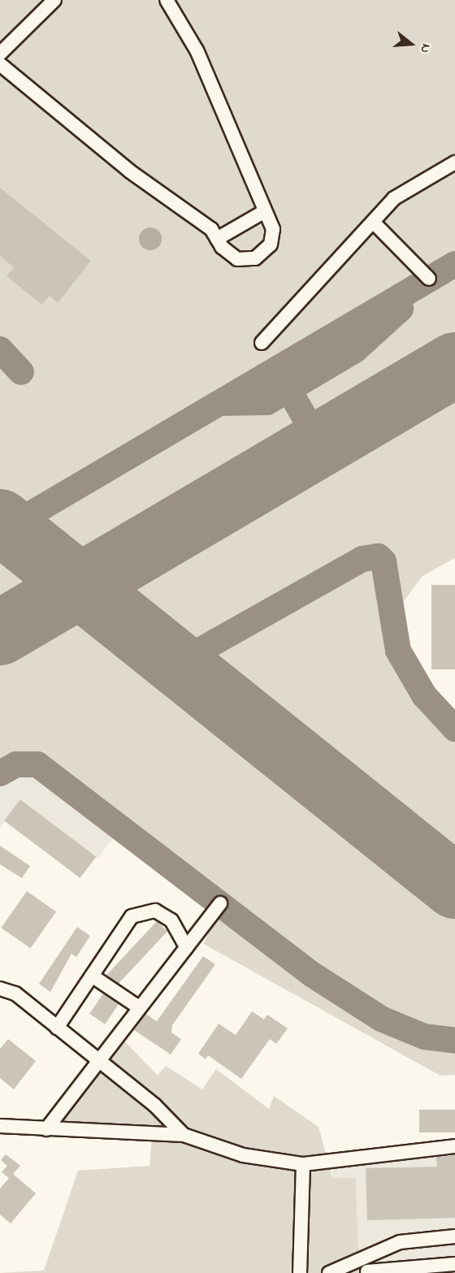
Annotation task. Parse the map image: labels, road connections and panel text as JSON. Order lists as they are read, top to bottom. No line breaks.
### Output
{"north":"right"}
